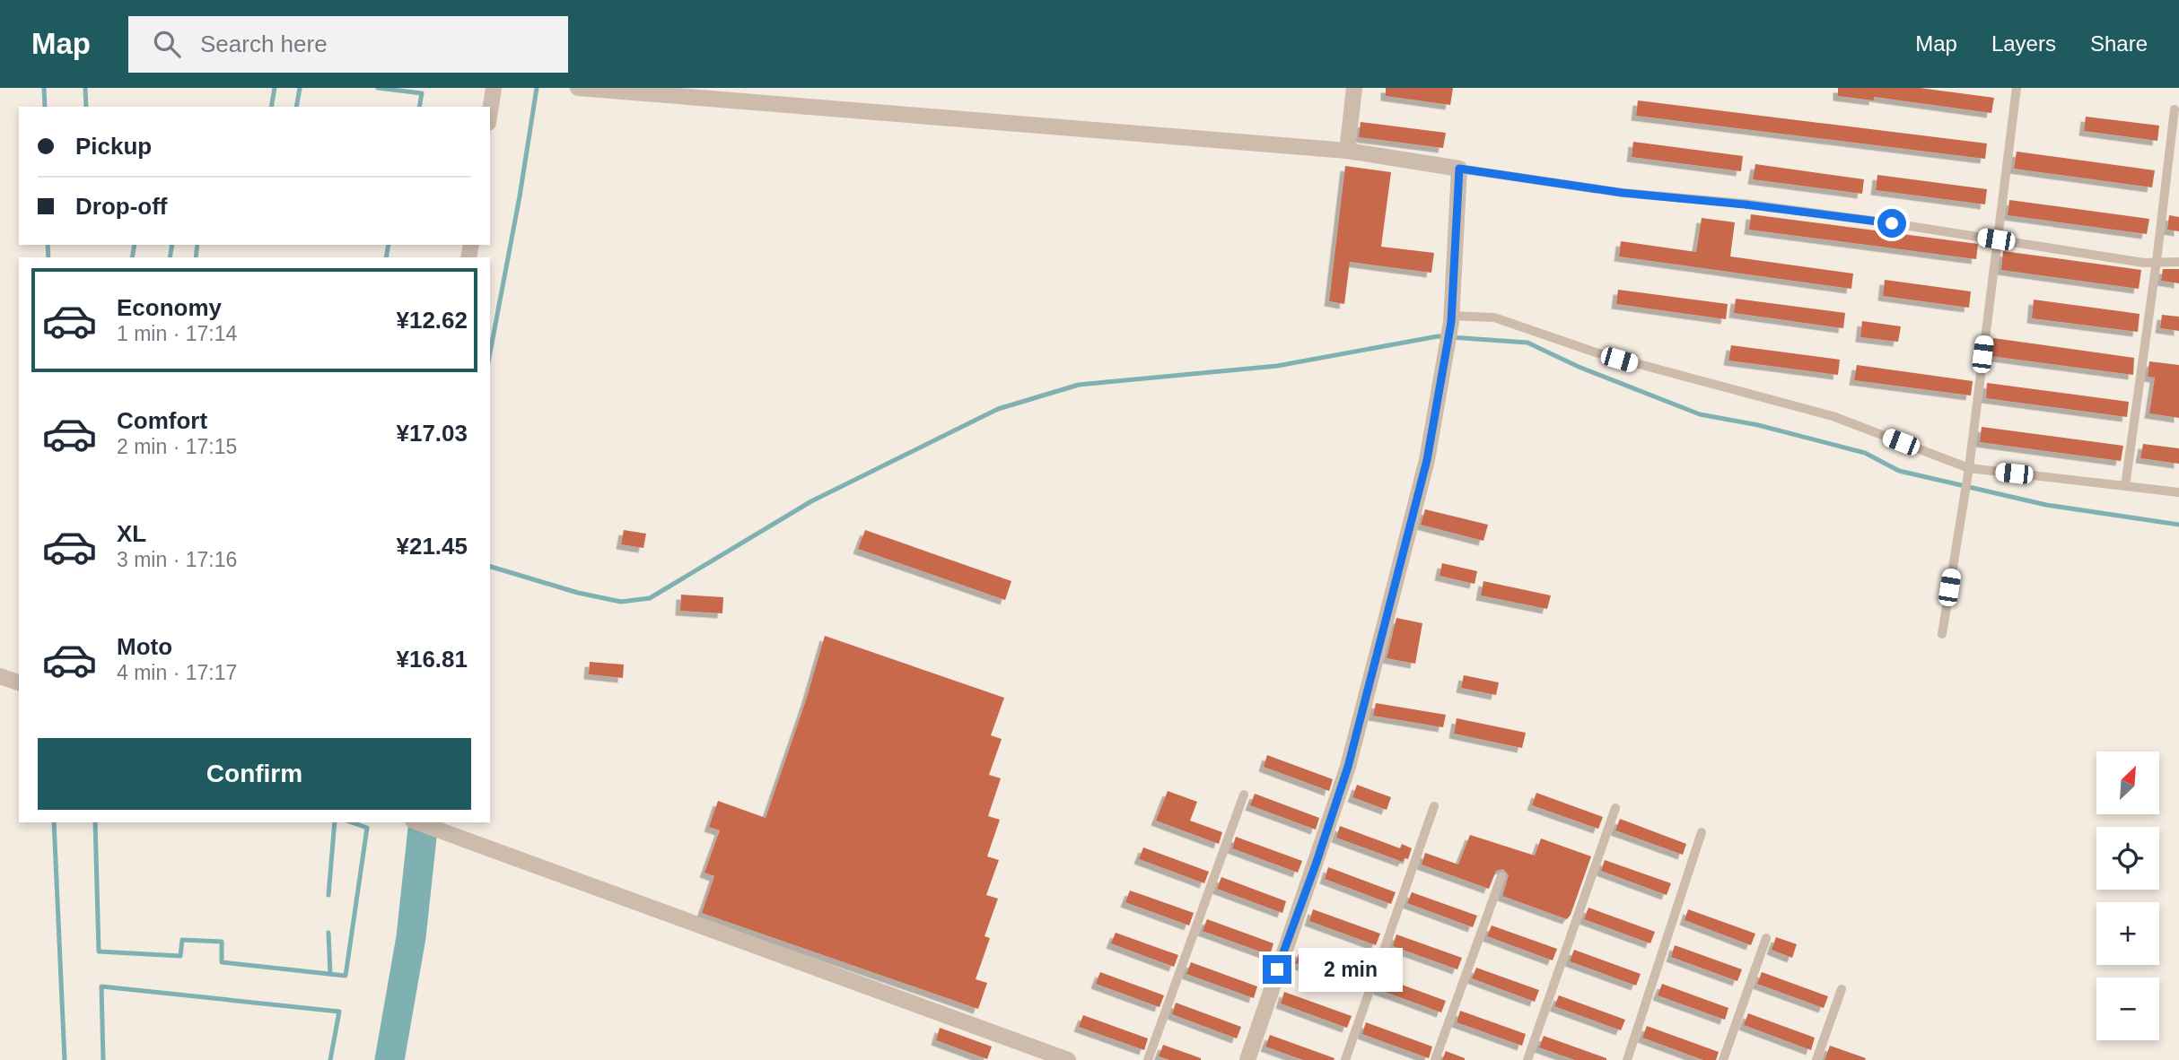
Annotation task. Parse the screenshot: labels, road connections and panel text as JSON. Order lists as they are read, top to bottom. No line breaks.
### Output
{"north":"top right","page":{"header":"Map","search":"Search here","nav":["Map","Layers","Share"],"banner":["Pickup","Drop-off"],"list":[{"name":"Economy","note":"1 min · 17:14","value":"¥12.62"},{"name":"Comfort","note":"2 min · 17:15","value":"¥17.03"},{"name":"XL","note":"3 min · 17:16","value":"¥21.45"},{"name":"Moto","note":"4 min · 17:17","value":"¥16.81"}],"buttons":"Confirm","map_buttons":["+","−"],"bubble":"2 min"}}
